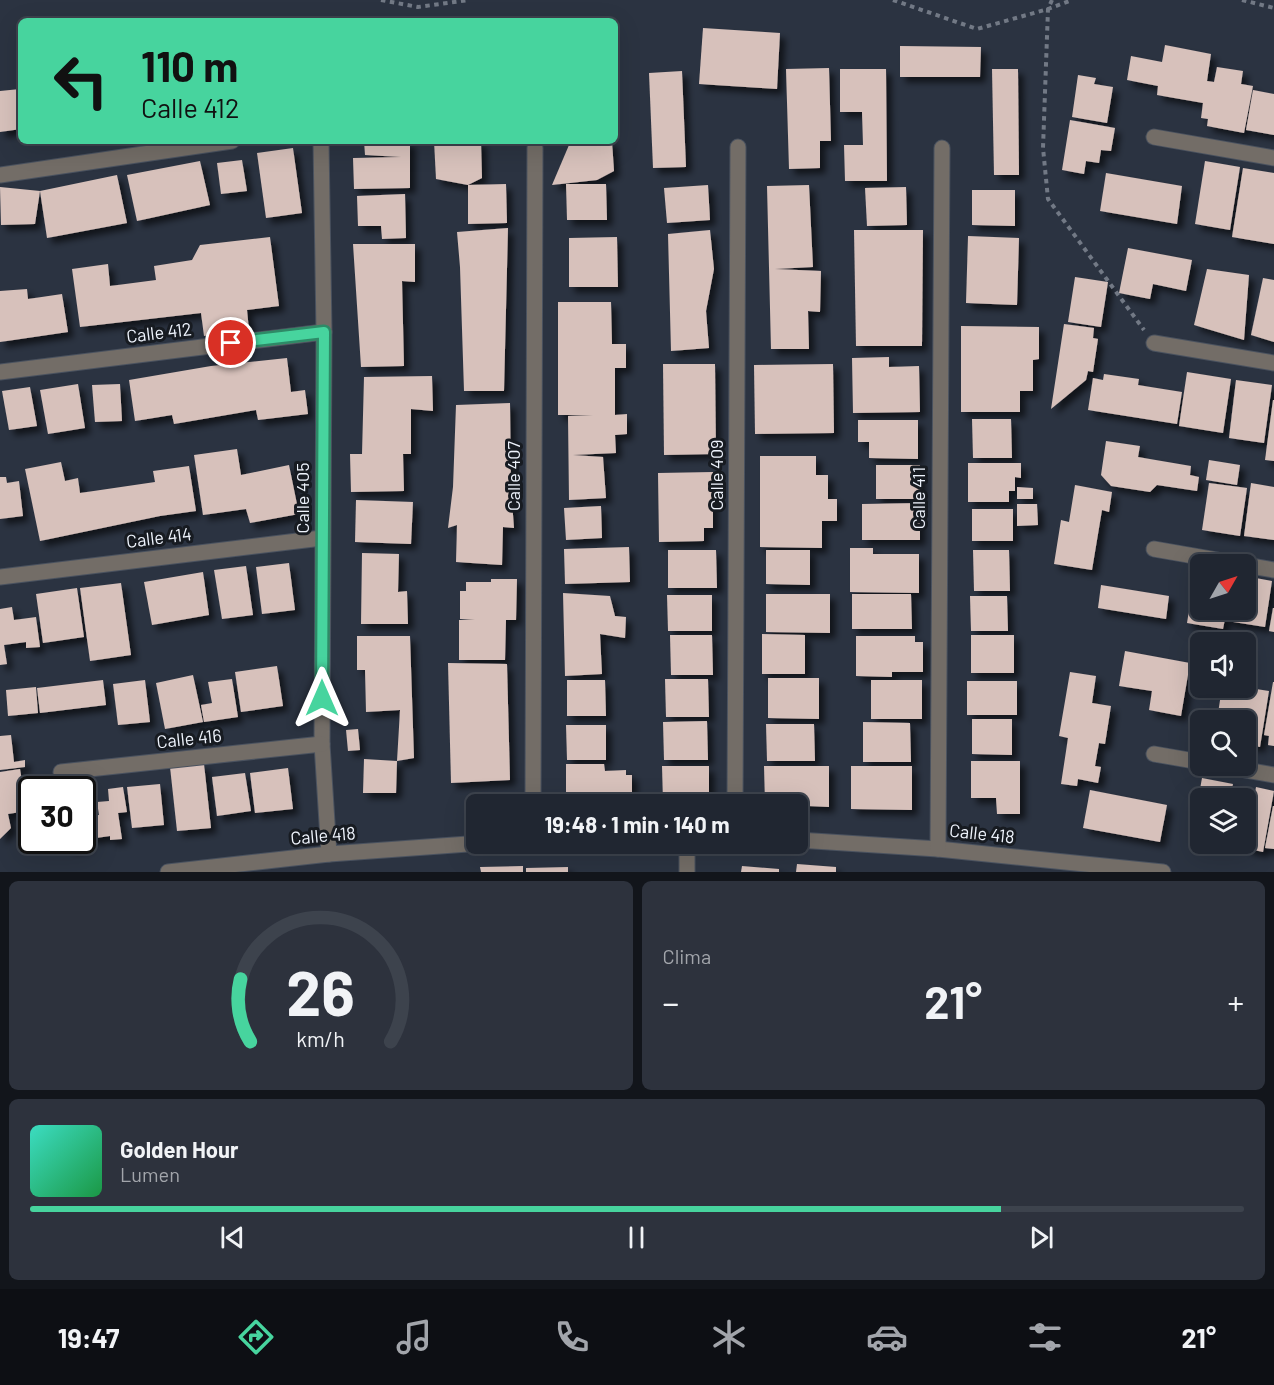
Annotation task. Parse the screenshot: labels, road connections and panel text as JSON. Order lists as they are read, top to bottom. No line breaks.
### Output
{"streets":{"street":["Calle 412","Calle 409","Calle 407","Calle 405","Calle 411","Calle 414","Calle 416","Calle 418"]},"crossings":[["Calle 412","Calle 405"],["Calle 405","Calle 414"],["Calle 405","Calle 416"],["Calle 405","Calle 418"],["Calle 411","Calle 418"]],"north":"top right","page":{"turn":["110 m","Calle 412"],"limit":"30","trip":"19:48 · 1 min · 140 m","tile":"Clima","heat":["−","21°","+"],"song":["Golden Hour","Lumen"],"tabs":["19:47","21°"],"gauge":["26","km/h"]}}
